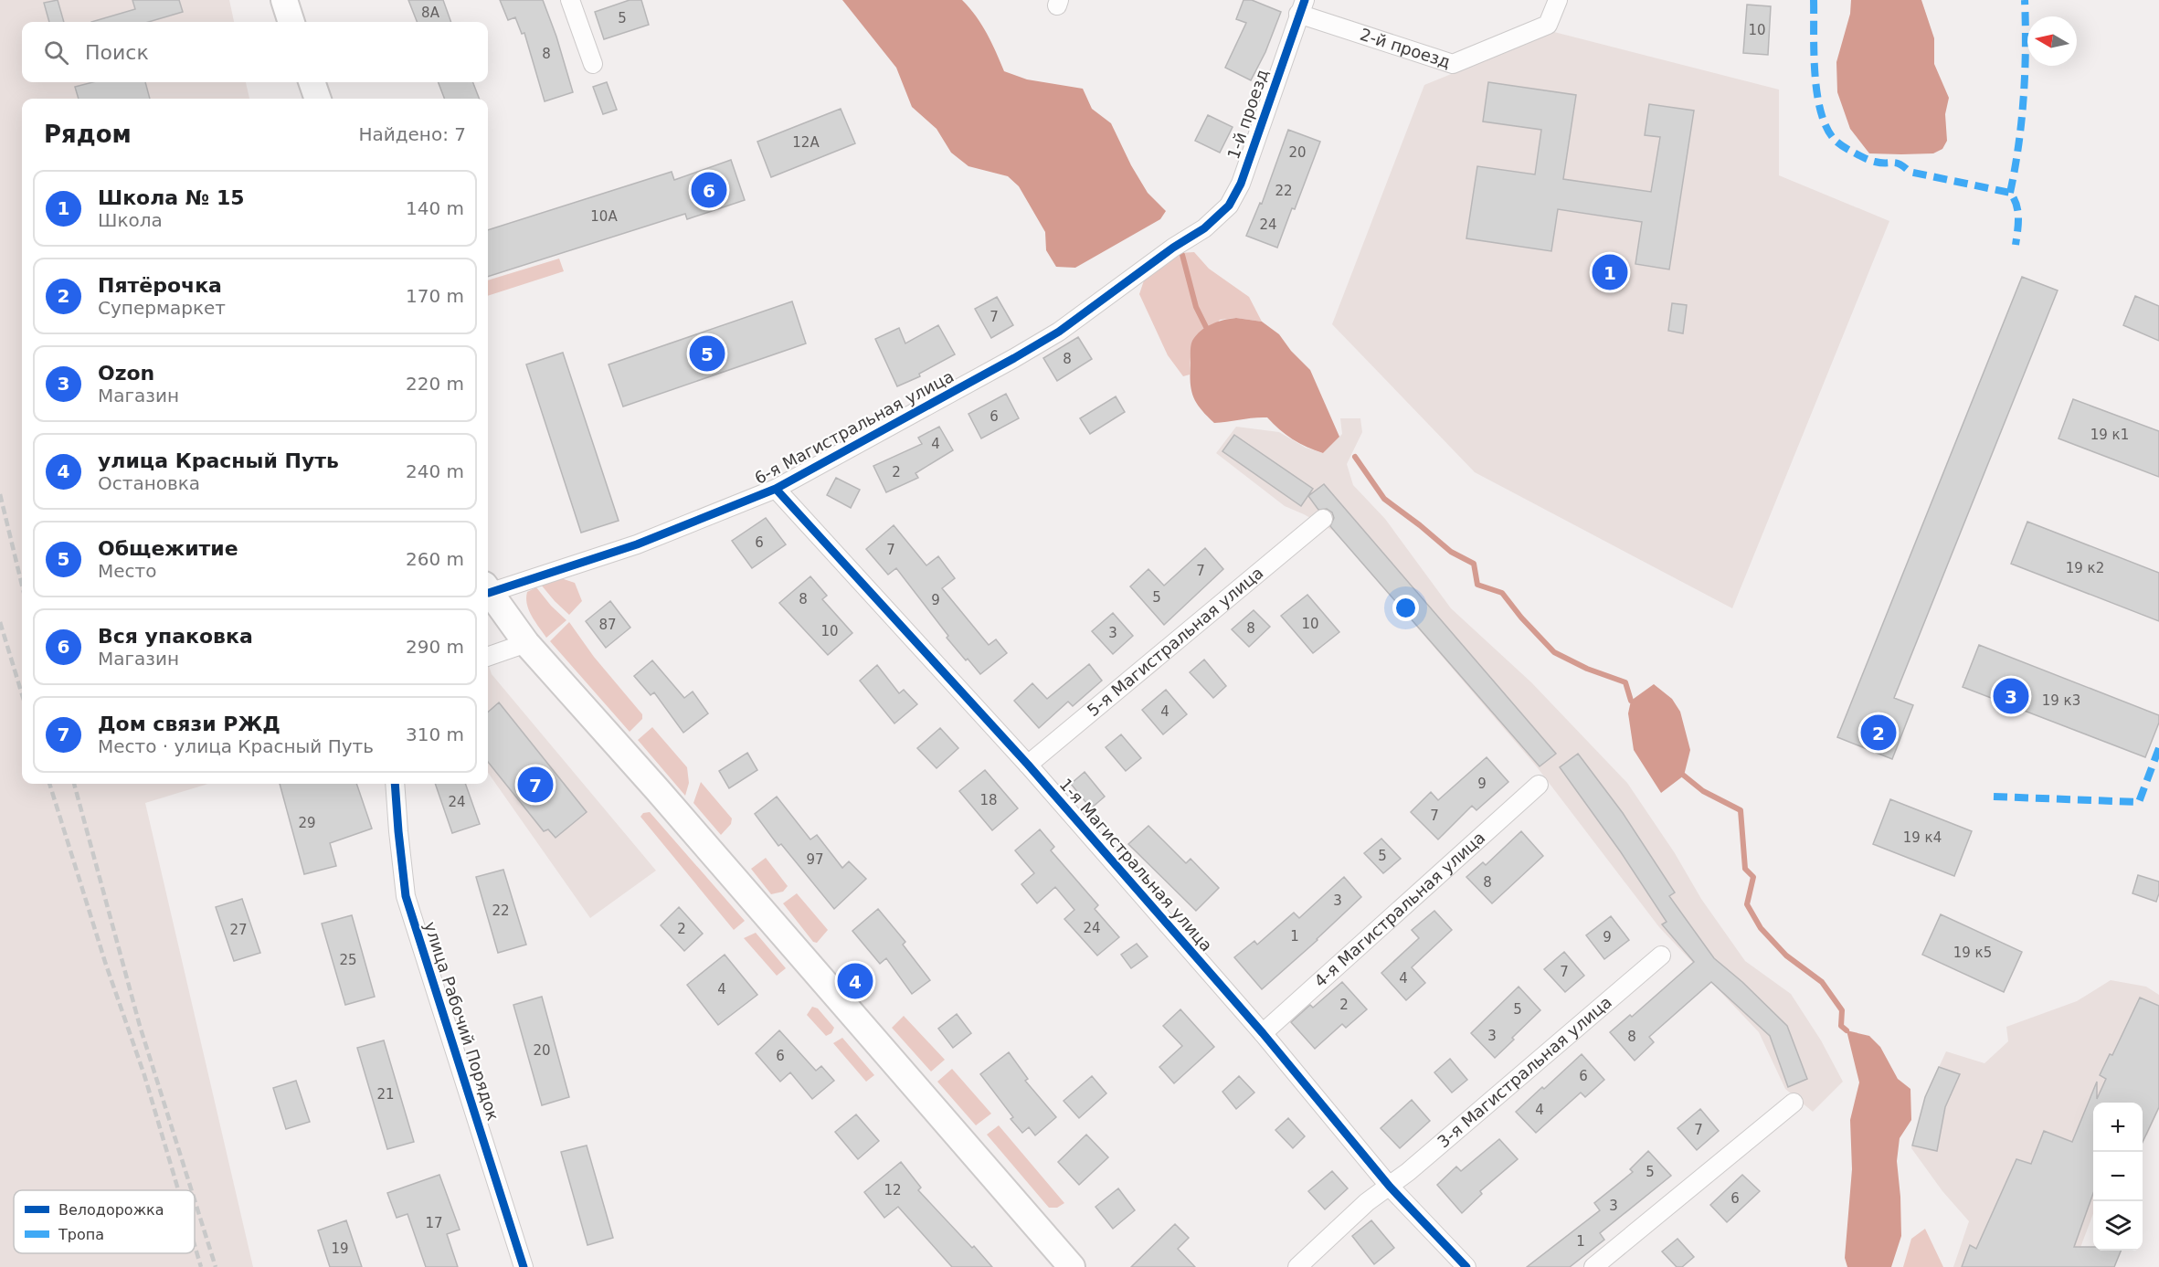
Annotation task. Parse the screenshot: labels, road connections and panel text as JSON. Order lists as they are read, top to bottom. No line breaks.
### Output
{"streets":{"street":["2-й проезд","1-й проезд","6-я Магистральная улица","5-я Магистральная улица","1-я Магистральная улица","4-я Магистральная улица","улица Рабочий Порядок","3-я Магистральная улица"]},"crossings":[["2-й проезд","1-й проезд"],["1-й проезд","6-я Магистральная улица"],["6-я Магистральная улица","1-я Магистральная улица"],["5-я Магистральная улица","1-я Магистральная улица"],["1-я Магистральная улица","4-я Магистральная улица"],["1-я Магистральная улица","3-я Магистральная улица"]],"house_numbers":["8А","5","10","8","12А","20","22","10А","24","7","8","6","19 к1","4","2","6","7","19 к2","7","5","8","9","10","87","8","10","3","19 к3","4","9","18","24","7","29","19 к4","5","97","8","3","22","24","2","27","1","9","19 к5","25","7","4","4","2","5","3","8","20","6","6","21","4","7","5","12","6","3","17","1","19"],"legend":["Велодорожка","Тропа"],"north":"left","page":{"search":"Поиск","heading":["Рядом","Найдено: 7"],"pins":["6","1","5","3","2","7","4"],"list":[{"mark":"1","name":"Школа № 15","note":"Школа","value":"140 m"},{"mark":"2","name":"Пятёрочка","note":"Супермаркет","value":"170 m"},{"mark":"3","name":"Ozon","note":"Магазин","value":"220 m"},{"mark":"4","name":"улица Красный Путь","note":"Остановка","value":"240 m"},{"mark":"5","name":"Общежитие","note":"Место","value":"260 m"},{"mark":"6","name":"Вся упаковка","note":"Магазин","value":"290 m"},{"mark":"7","name":"Дом связи РЖД","note":"Место · улица Красный Путь","value":"310 m"}],"map_buttons":["+","−"]}}
